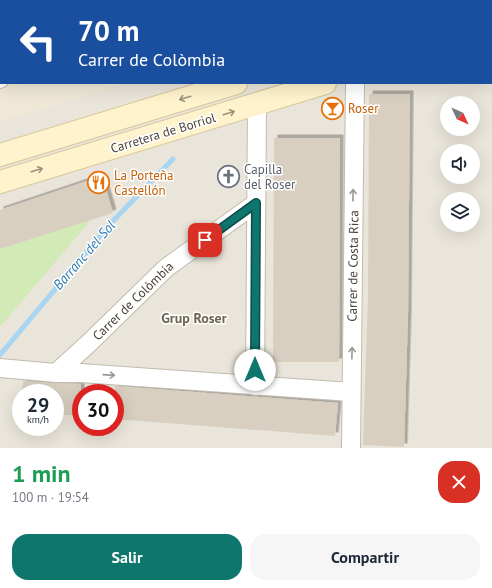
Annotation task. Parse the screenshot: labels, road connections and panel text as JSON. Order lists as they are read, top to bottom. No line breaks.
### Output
{"streets":{"main road":["Carretera de Borriol"],"street":["Carrer de Costa Rica","Carrer de Colòmbia"]},"districts":["Grup Roser"],"water":["Barranc del Sol"],"places":{"bar":["Roser"],"church":["Capilla del Roser"],"restaurant":["La Porteña Castellón"]},"north":"bottom right","page":{"turn":["70 m","Carrer de Colòmbia"],"speed":"29 km/h","limit":"30","heading":["1 min","100 m · 19:54"],"buttons":["Salir","Compartir"]}}
